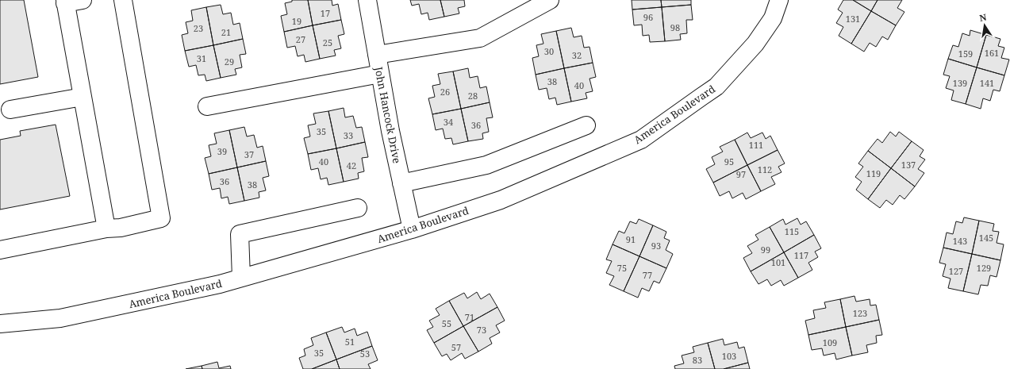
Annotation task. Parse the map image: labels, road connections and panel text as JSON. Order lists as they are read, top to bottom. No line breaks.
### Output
{"streets":{"street":["America Boulevard","John Hancock Drive"]},"crossings":[["America Boulevard","John Hancock Drive"]],"house_numbers":["17","96","131","19","98","23","21","27","25","30","161","159","32","31","29","38","139","141","40","26","28","34","36","35","33","111","39","37","40","95","137","42","112","119","97","36","38","115","145","91","143","93","99","117","101","75","129","127","77","123","71","55","73","51","109","57","35","53","103","83"],"north":"top"}
